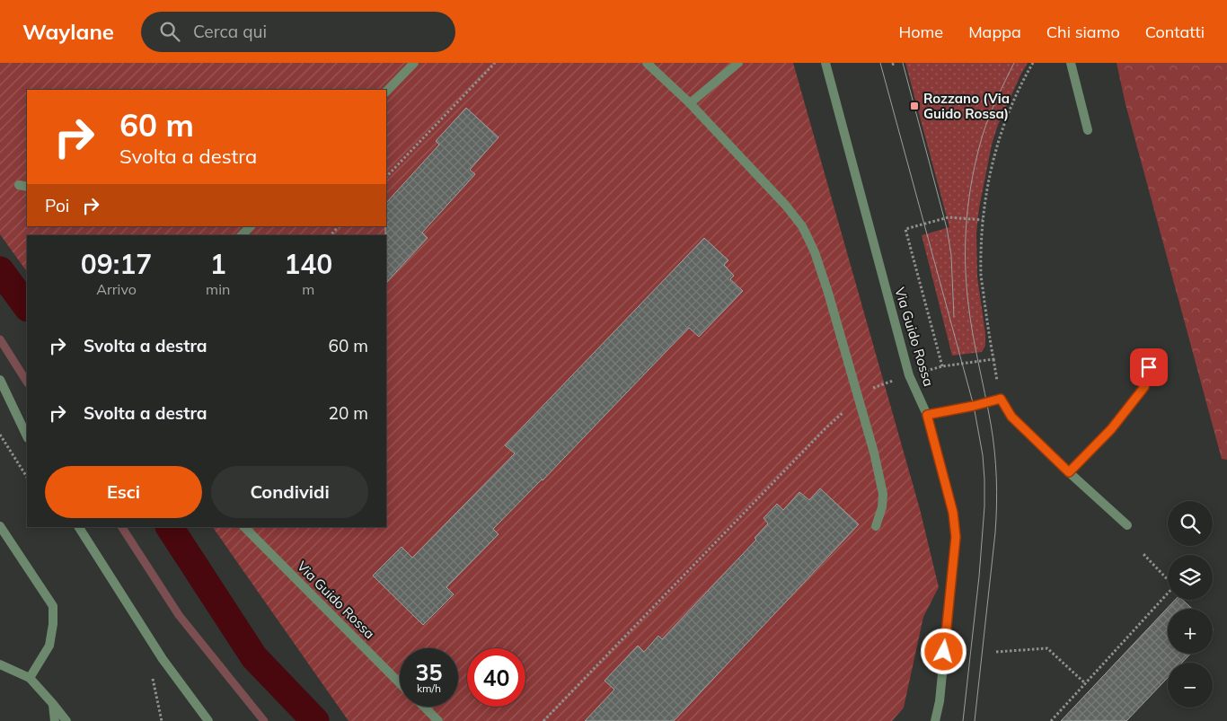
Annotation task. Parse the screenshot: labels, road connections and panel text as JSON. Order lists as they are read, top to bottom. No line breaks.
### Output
{"streets":{"street":["Via Guido Rossa"]},"places":{"transit":["Rozzano (Via Guido Rossa)"]},"page":{"header":"Waylane","search":"Cerca qui","nav":["Home","Mappa","Chi siamo","Contatti"],"turn":["60 m","Svolta a destra"],"then":"Poi","eta":["09:17","Arrivo","1","min","140","m"],"list":[{"name":"Svolta a destra","value":"60 m"},{"name":"Svolta a destra","value":"20 m"}],"buttons":["Esci","Condividi"],"map_buttons":["+","−"],"speed":"35 km/h","limit":"40"}}
